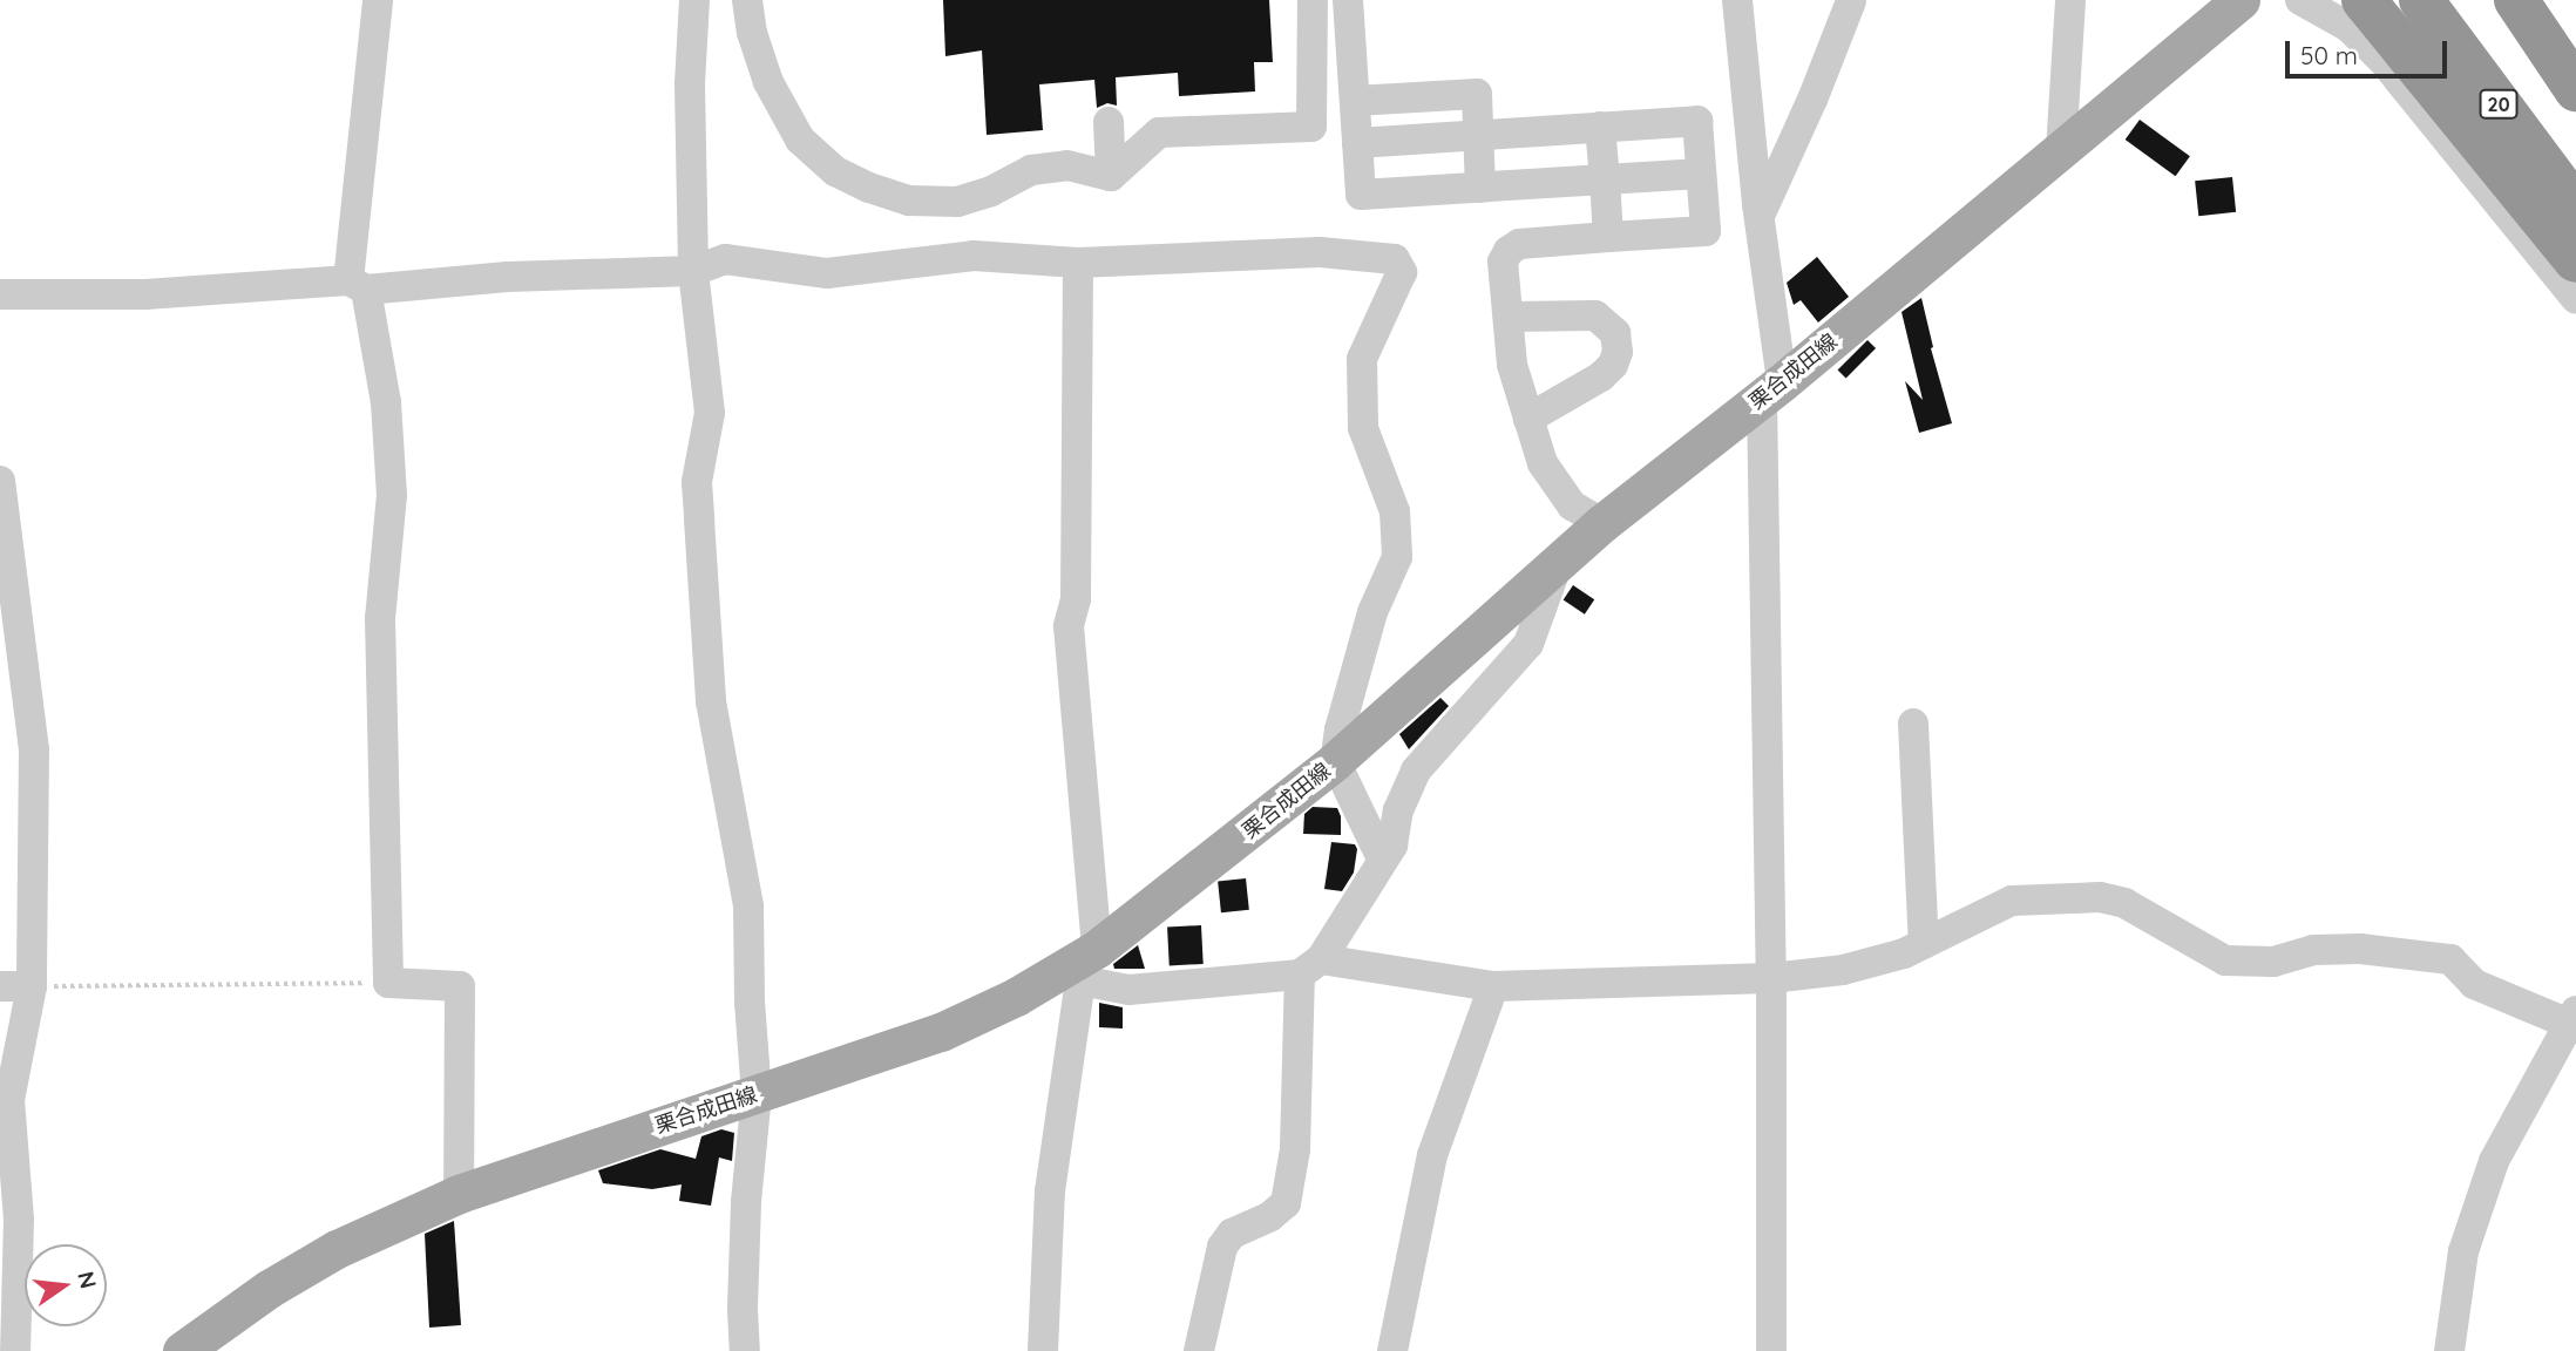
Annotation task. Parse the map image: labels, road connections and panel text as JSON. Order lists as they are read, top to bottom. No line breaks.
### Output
{"streets":{"highway":["20"],"main road":["栗合成田線"]},"scale_bar":"50 m","north":"right"}
